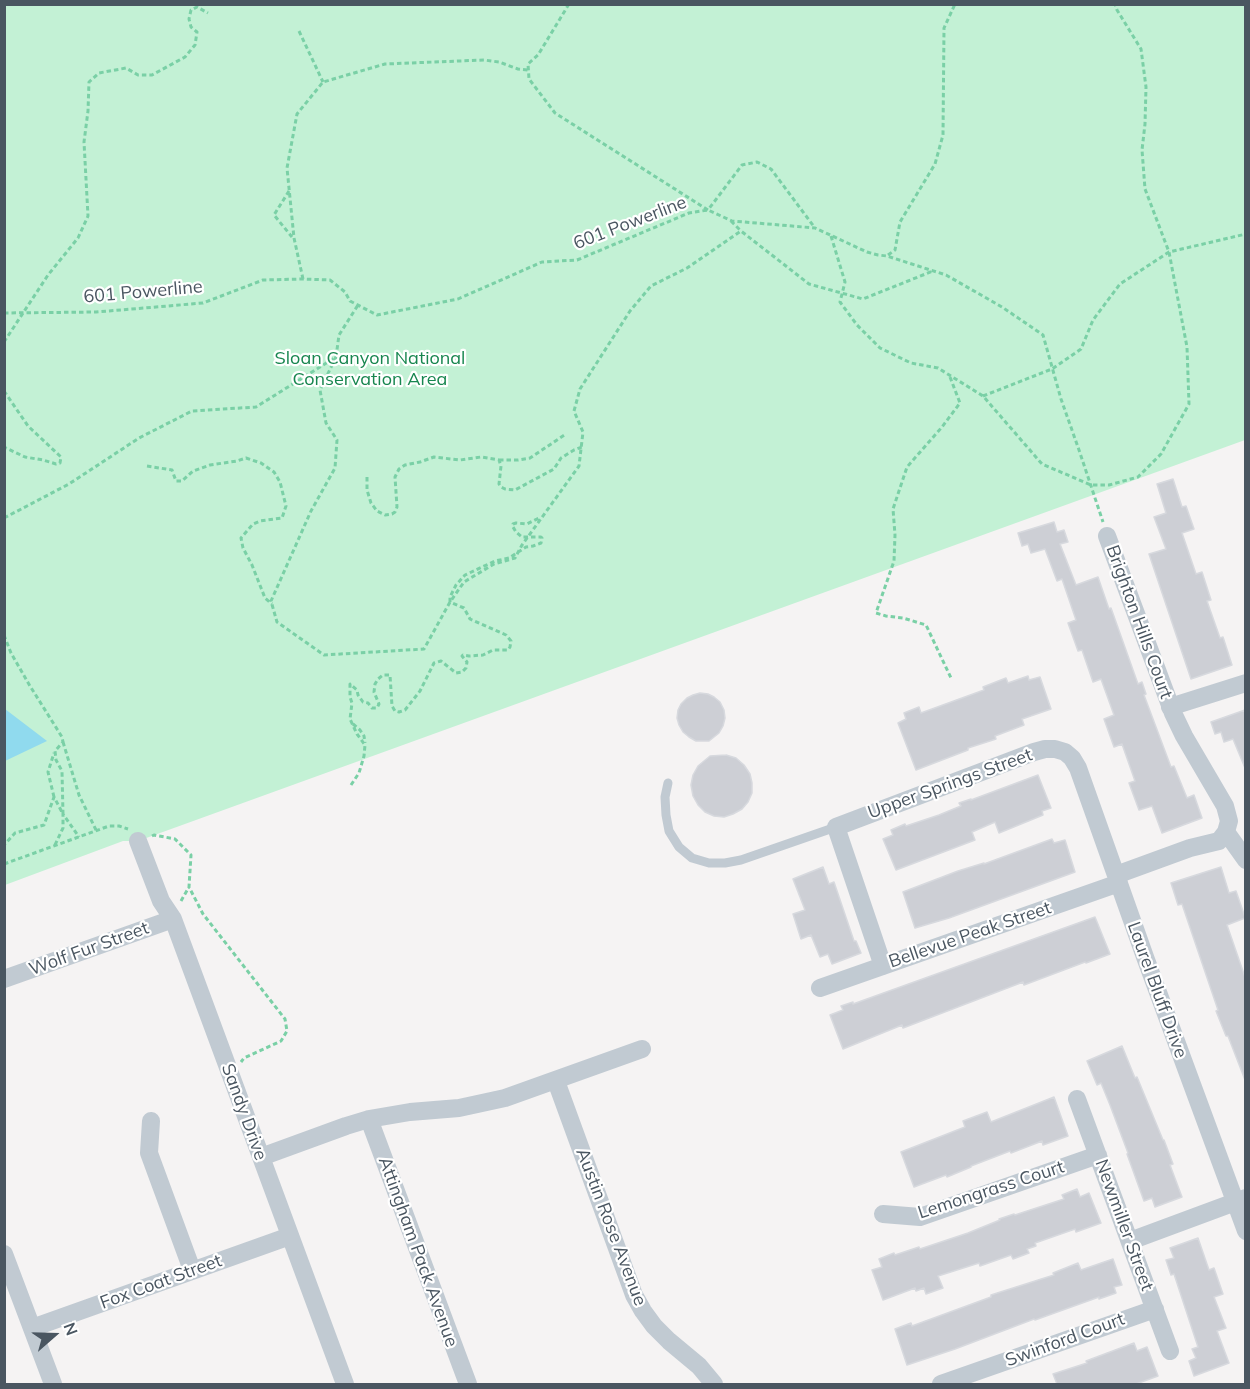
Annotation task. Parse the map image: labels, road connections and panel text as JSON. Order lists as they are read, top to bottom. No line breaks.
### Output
{"streets":{"street":["Brighton Hills Court","Upper Springs Street","Bellevue Peak Street","Wolf Fur Street","Laurel Bluff Drive","Sandy Drive","Lemongrass Court","Newmiller Street","Austin Rose Avenue","Attingham Pack Avenue","Fox Coat Street","Swinford Court"],"path":["601 Powerline"]},"crossings":[["601 Powerline","Brighton Hills Court"],["Brighton Hills Court","Bellevue Peak Street"],["Upper Springs Street","Laurel Bluff Drive"],["Bellevue Peak Street","Laurel Bluff Drive"],["Wolf Fur Street","Sandy Drive"],["Sandy Drive","Fox Coat Street"],["Lemongrass Court","Newmiller Street"],["Newmiller Street","Swinford Court"]],"parks":["Sloan Canyon National Conservation Area"],"north":"right"}
